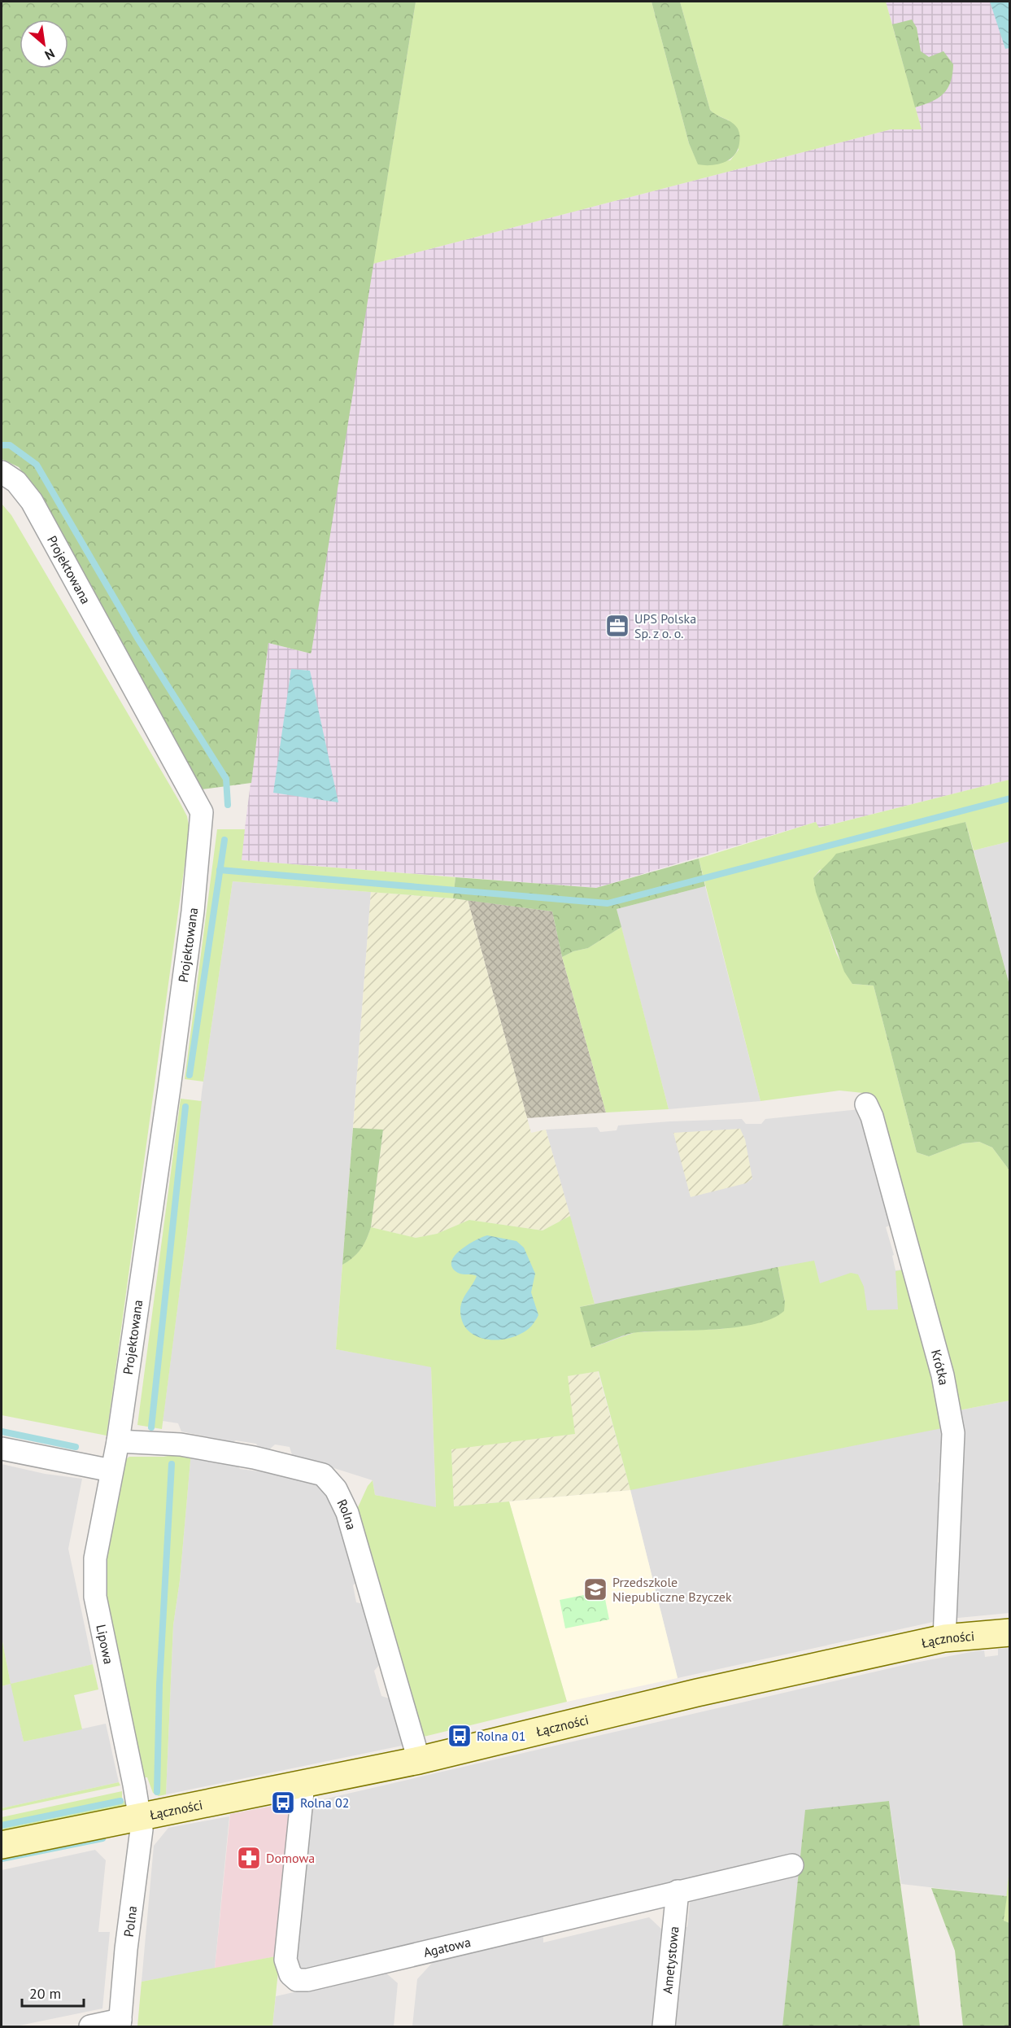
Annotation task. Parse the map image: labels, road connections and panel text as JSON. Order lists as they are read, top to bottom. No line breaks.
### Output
{"streets":{"street":["Projektowana","Krótka","Rolna","Łączności","Lipowa","Polna","Agatowa","Ametystowa"]},"crossings":[["Projektowana","Rolna"],["Projektowana","Lipowa"],["Krótka","Łączności"],["Rolna","Łączności"],["Łączności","Lipowa"],["Łączności","Polna"],["Łączności","Agatowa"],["Lipowa","Polna"],["Agatowa","Ametystowa"]],"places":{"office":["UPS Polska Sp. z o. o."],"school or university":["Przedszkole Niepubliczne Bzyczek"],"bus stop":["Rolna 01","Rolna 02"],"pharmacy":["Domowa"]},"scale_bar":"20 m","north":"bottom right"}
